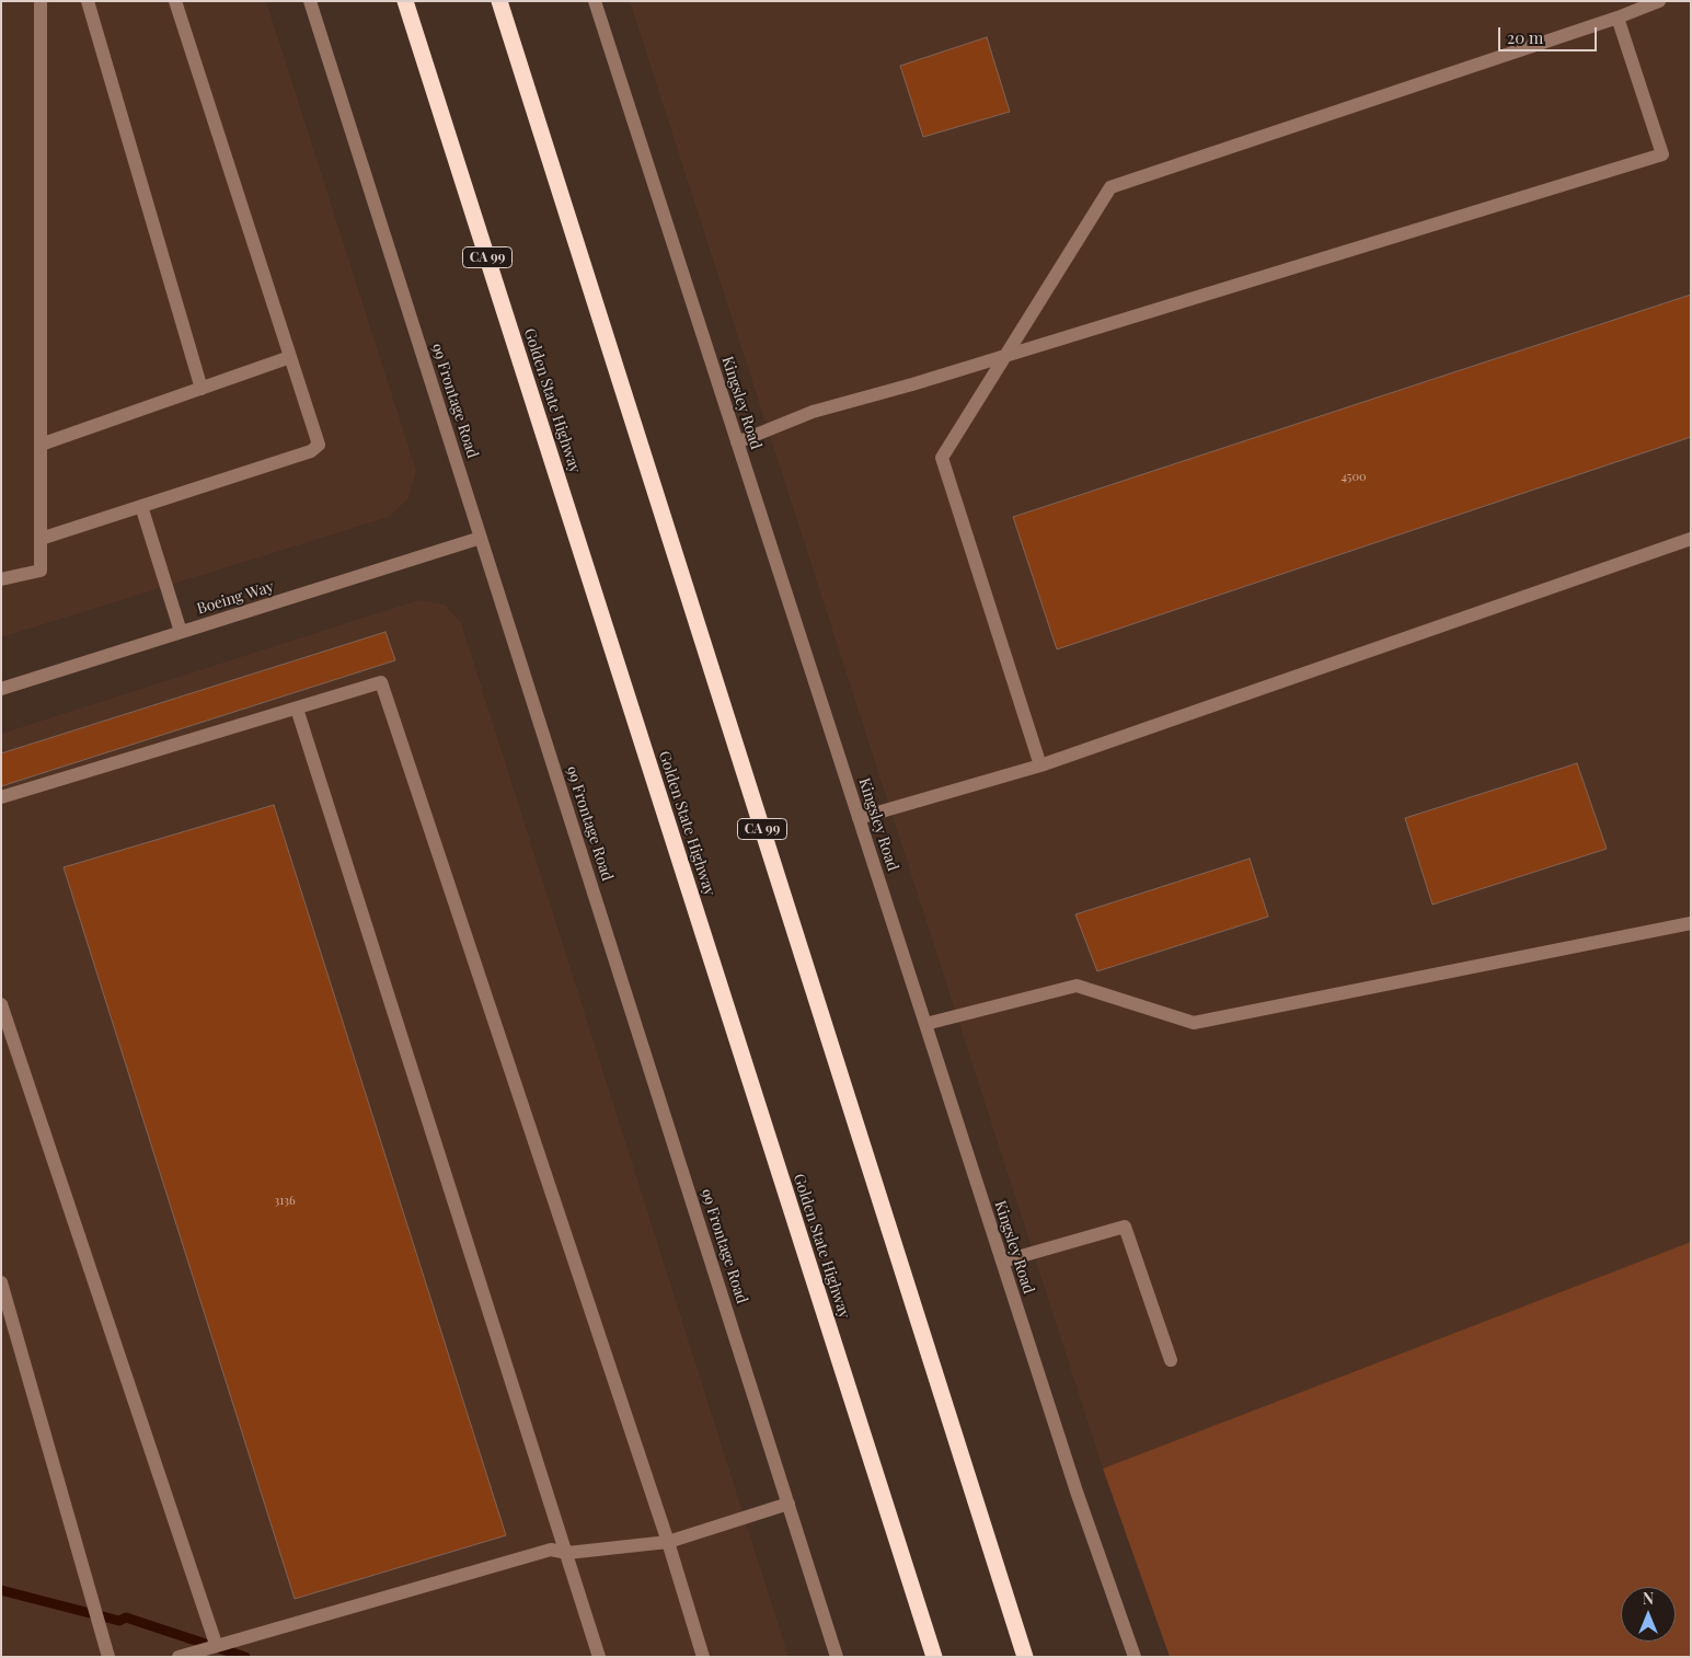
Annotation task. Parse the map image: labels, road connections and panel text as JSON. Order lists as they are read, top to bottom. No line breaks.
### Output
{"streets":{"highway":["CA 99","Golden State Highway"],"street":["99 Frontage Road","Kingsley Road","Boeing Way"]},"crossings":[["99 Frontage Road","Boeing Way"]],"house_numbers":["4500","3136"],"scale_bar":"20 m","north":"top"}
